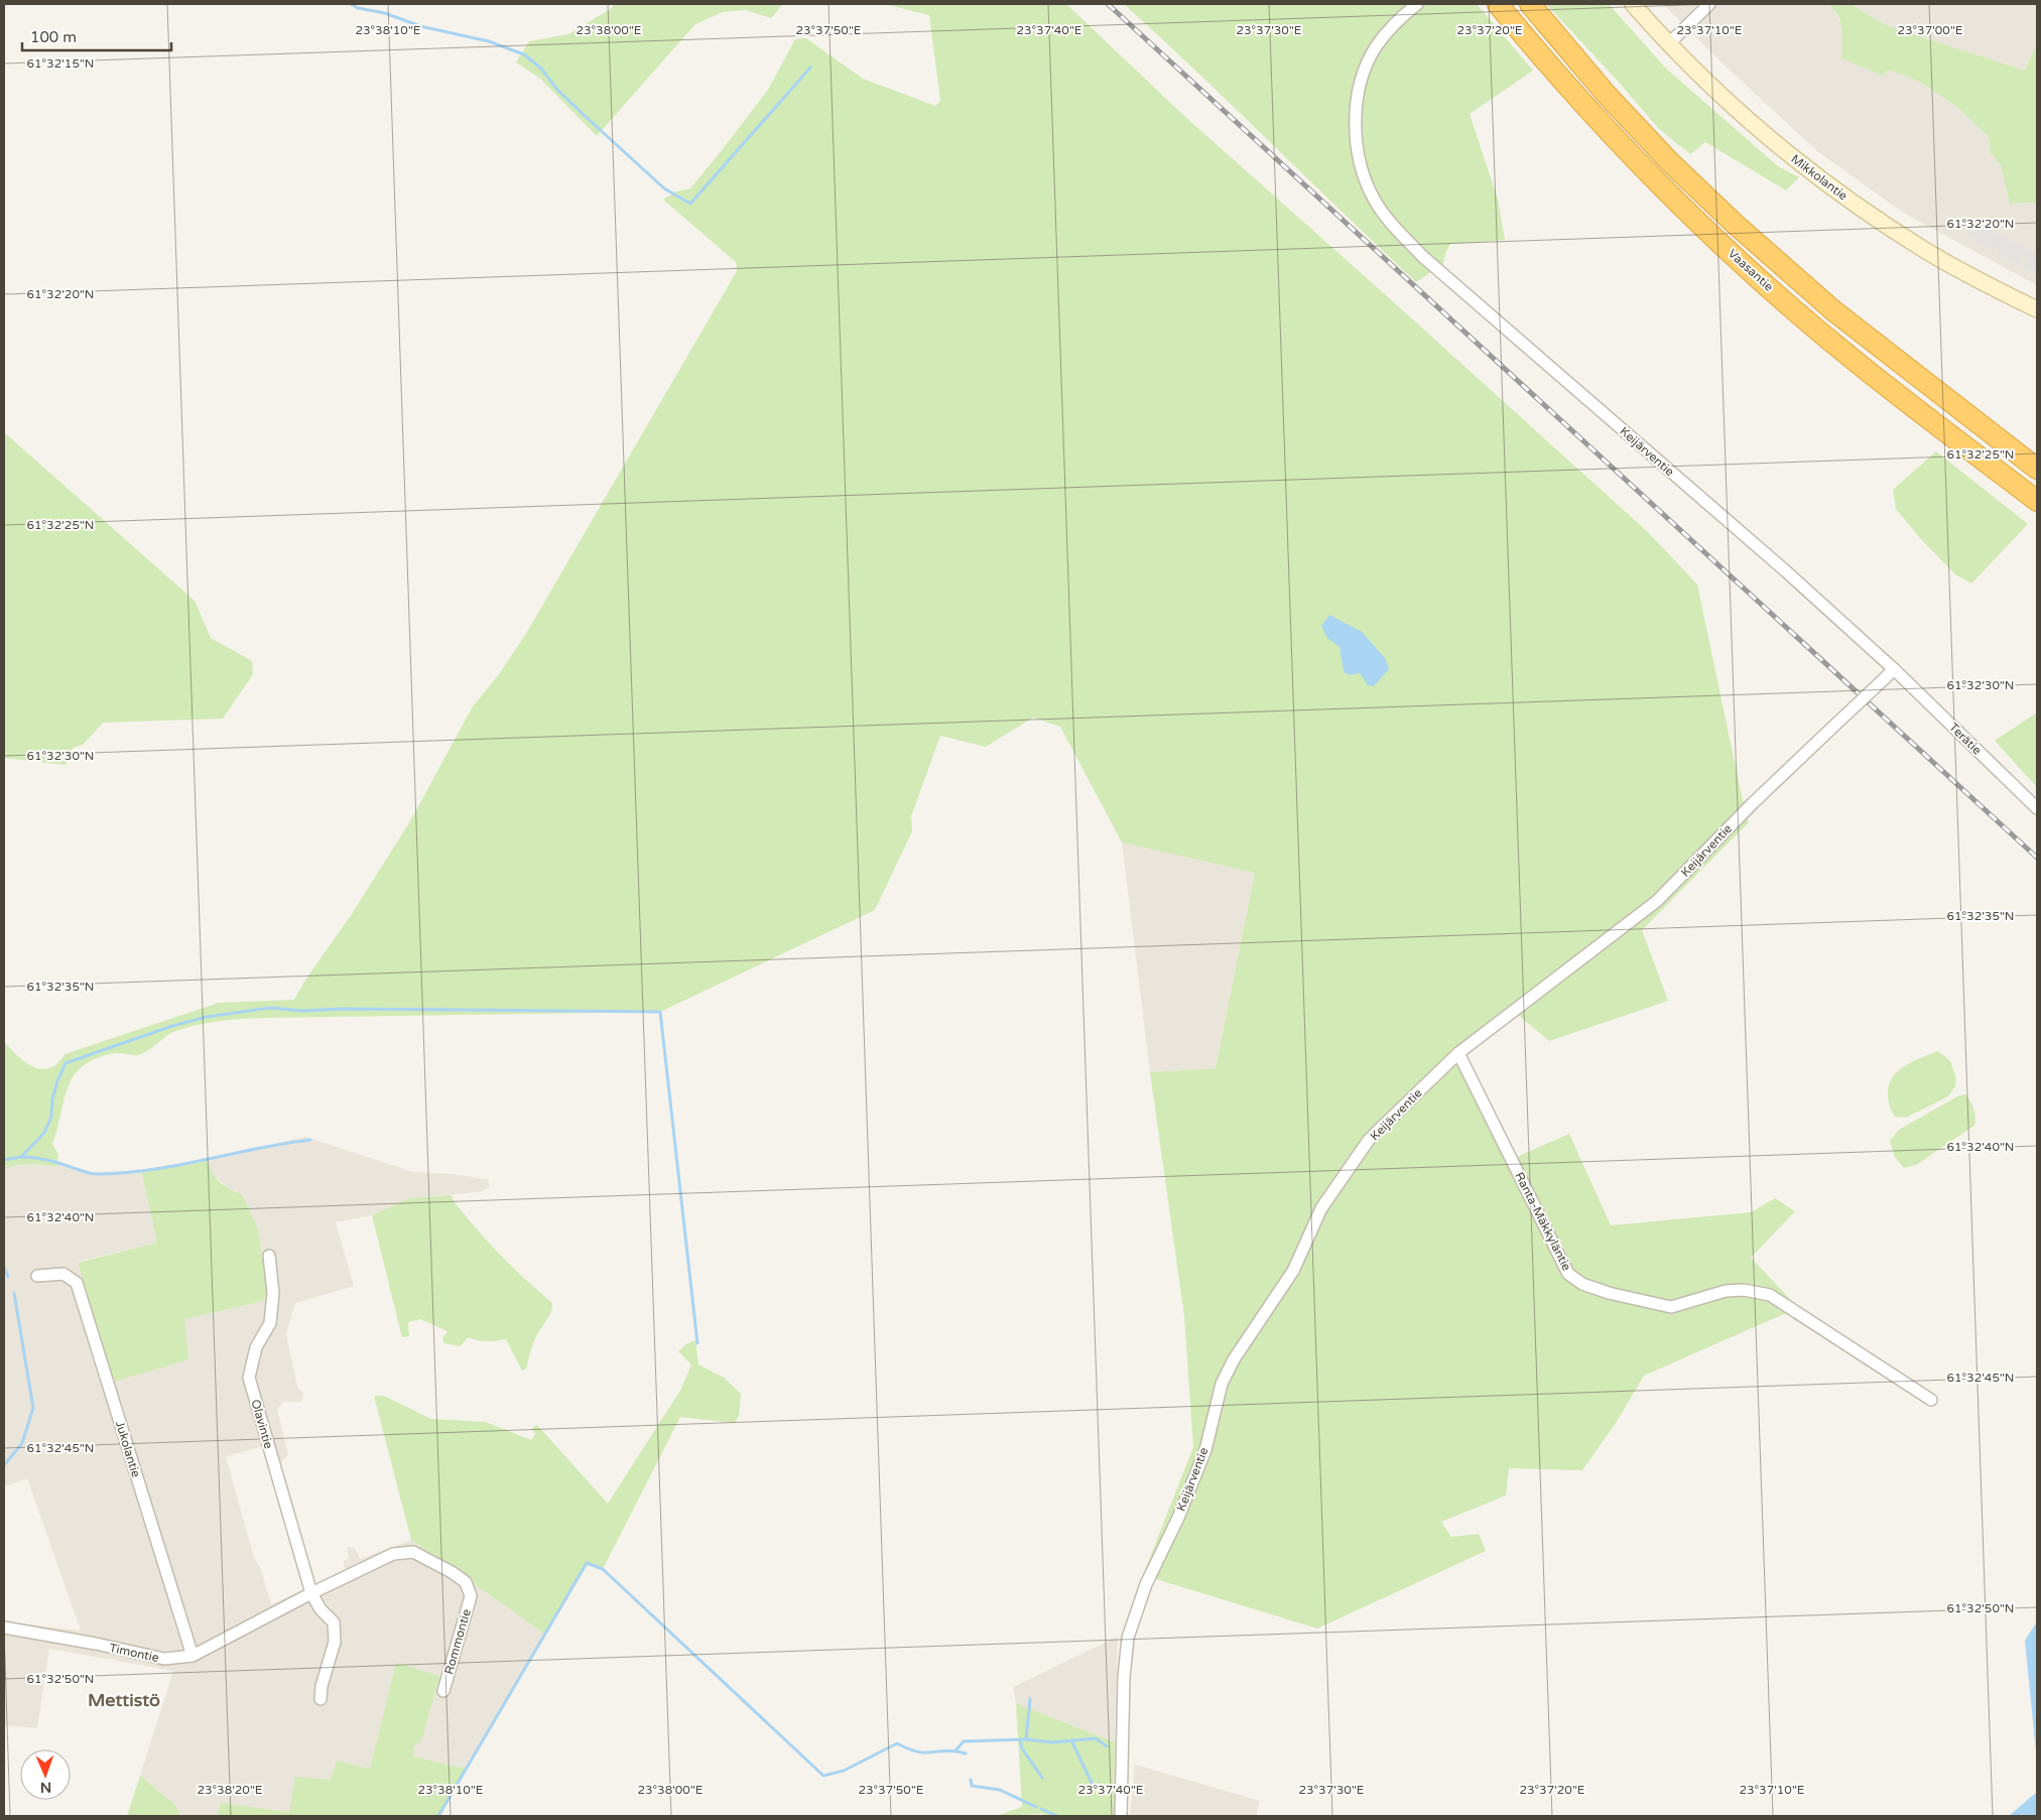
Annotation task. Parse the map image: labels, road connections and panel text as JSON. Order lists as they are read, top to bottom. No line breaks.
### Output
{"streets":{"highway":["Vaasantie"],"main road":["Mikkolantie"],"street":["Keijärventie","Terätie","Ranta-Mäkkyläntie","Olavintie","Jukolantie","Rommontie","Timontie"]},"crossings":[["Keijärventie","Terätie"],["Keijärventie","Ranta-Mäkkyläntie"],["Olavintie","Rommontie"],["Olavintie","Timontie"],["Jukolantie","Timontie"],["Rommontie","Timontie"]],"districts":["Mettistö"],"scale_bar":"100 m","north":"bottom","coordinates":["23°38'10\"E","23°38'00\"E","23°37'50\"E","23°37'40\"E","23°37'30\"E","23°37'20\"E","23°37'10\"E","23°37'00\"E","61°32'15\"N","61°32'20\"N","61°32'25\"N","61°32'30\"N","61°32'35\"N","61°32'40\"N","61°32'45\"N","61°32'50\"N","23°38'20\"E"]}
